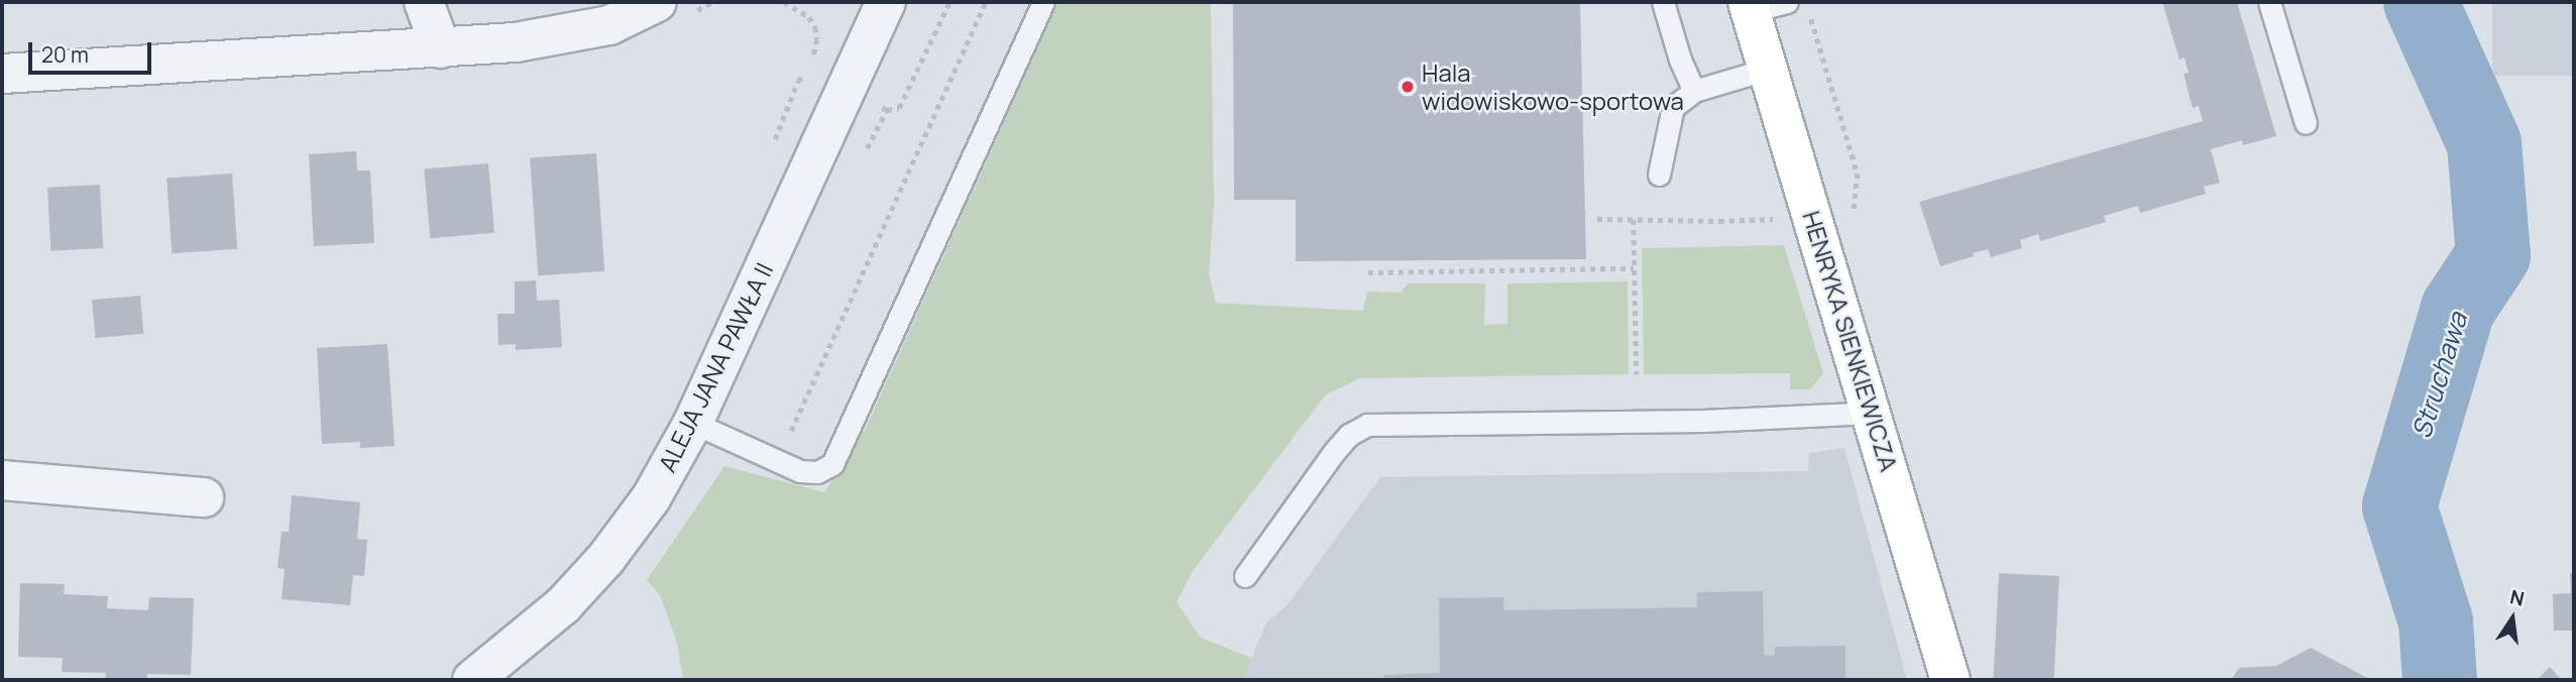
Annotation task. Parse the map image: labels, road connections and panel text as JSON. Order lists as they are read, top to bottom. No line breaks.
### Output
{"streets":{"street":["HENRYKA SIENKIEWICZA","ALEJA JANA PAWŁA II"]},"water":["Struchawa"],"places":["Hala widowiskowo-sportowa"],"scale_bar":"20 m","north":"top"}
